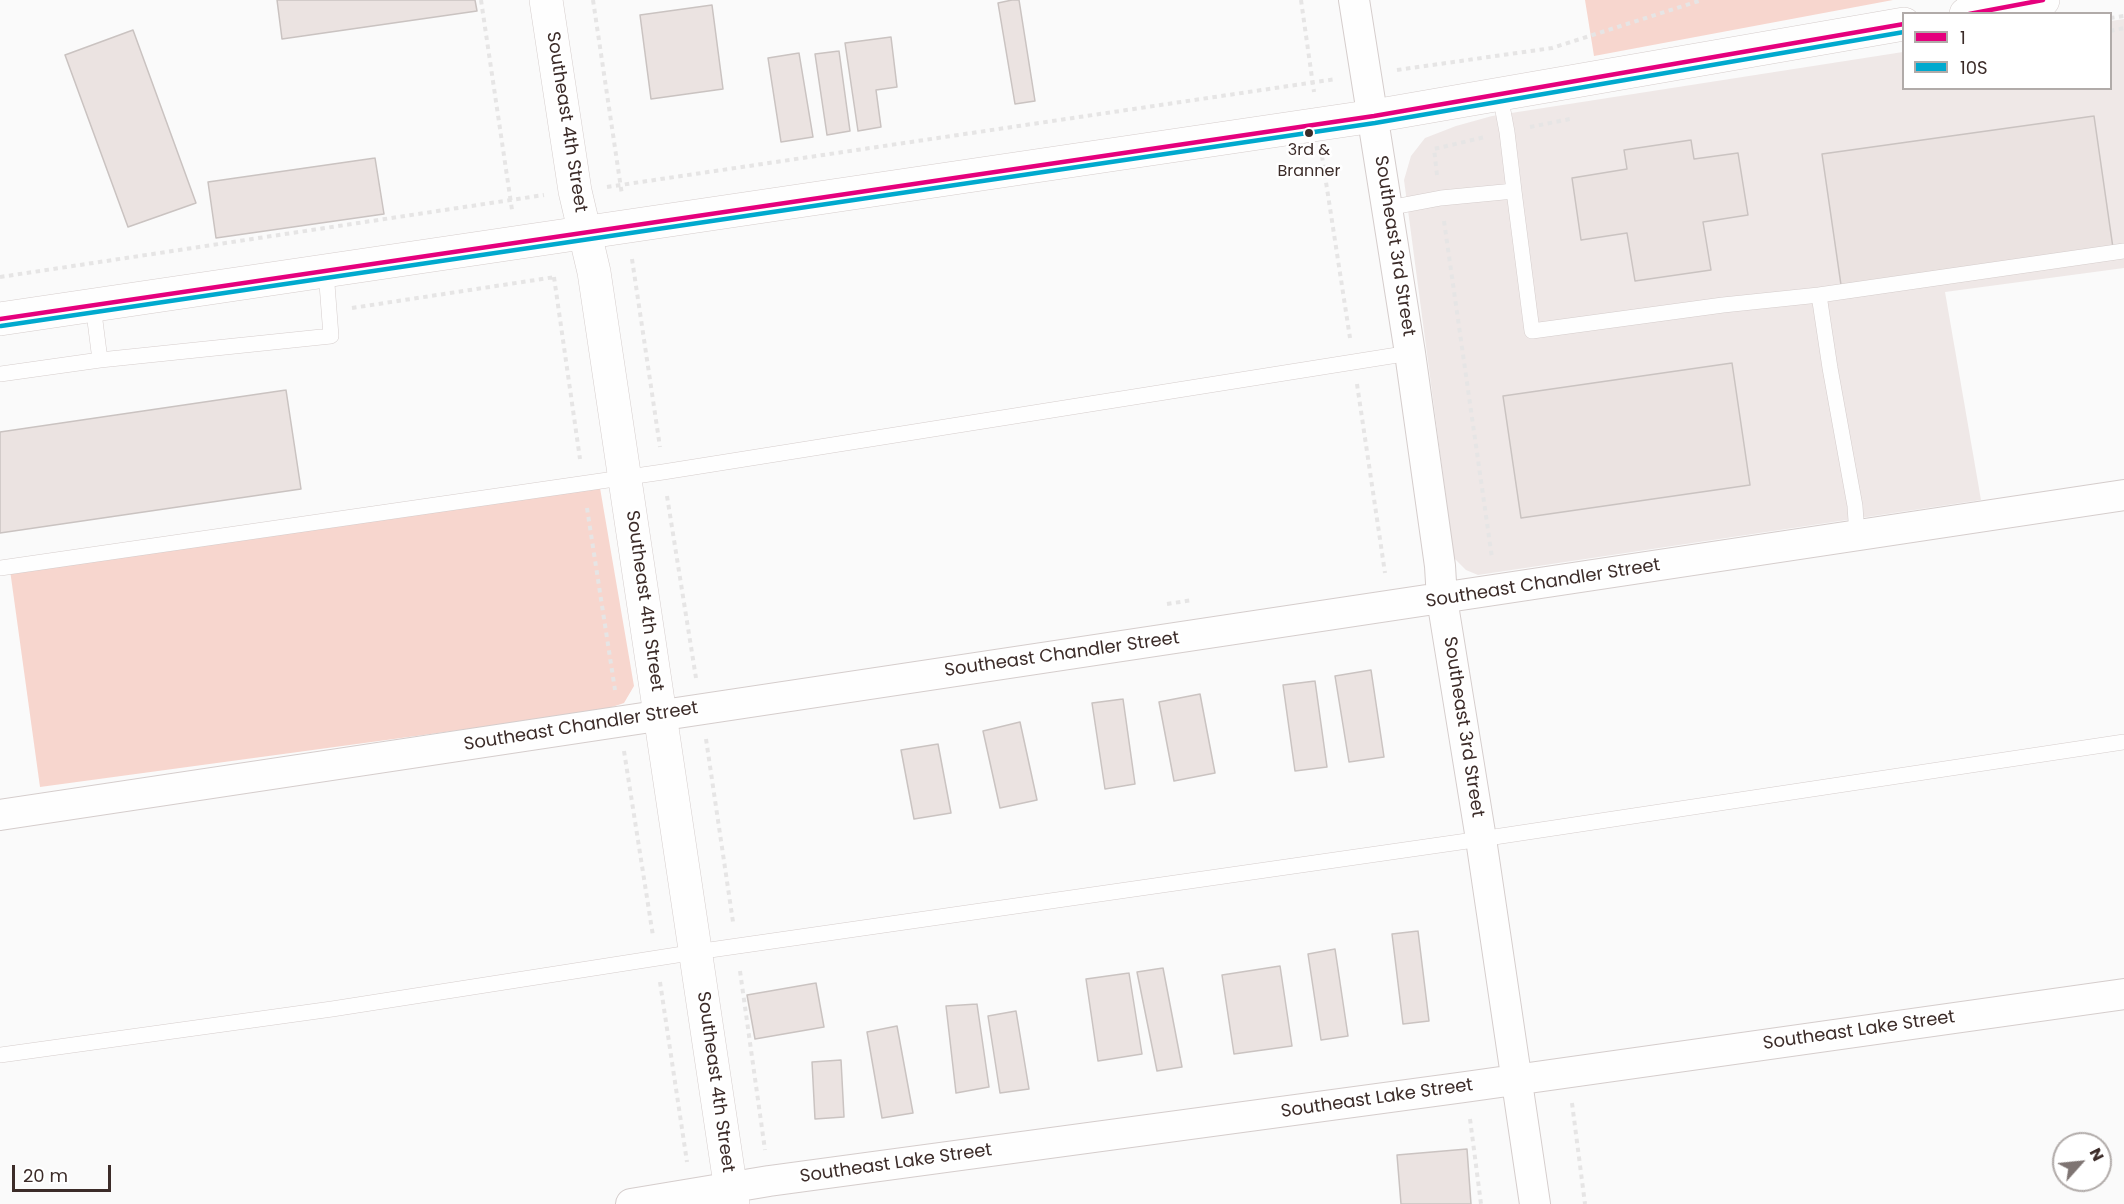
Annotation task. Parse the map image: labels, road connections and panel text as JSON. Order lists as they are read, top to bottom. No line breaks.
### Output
{"streets":{"main road":["Southeast 4th Street"],"street":["Southeast 3rd Street","Southeast Chandler Street","Southeast Lake Street"]},"crossings":[["Southeast 4th Street","Southeast Chandler Street"],["Southeast 4th Street","Southeast Lake Street"],["Southeast 3rd Street","Southeast Chandler Street"],["Southeast 3rd Street","Southeast Lake Street"]],"places":["3rd & Branner"],"lines":["transit line 1","transit line 10S"],"legend":["1","10S"],"scale_bar":"20 m","north":"top right"}
